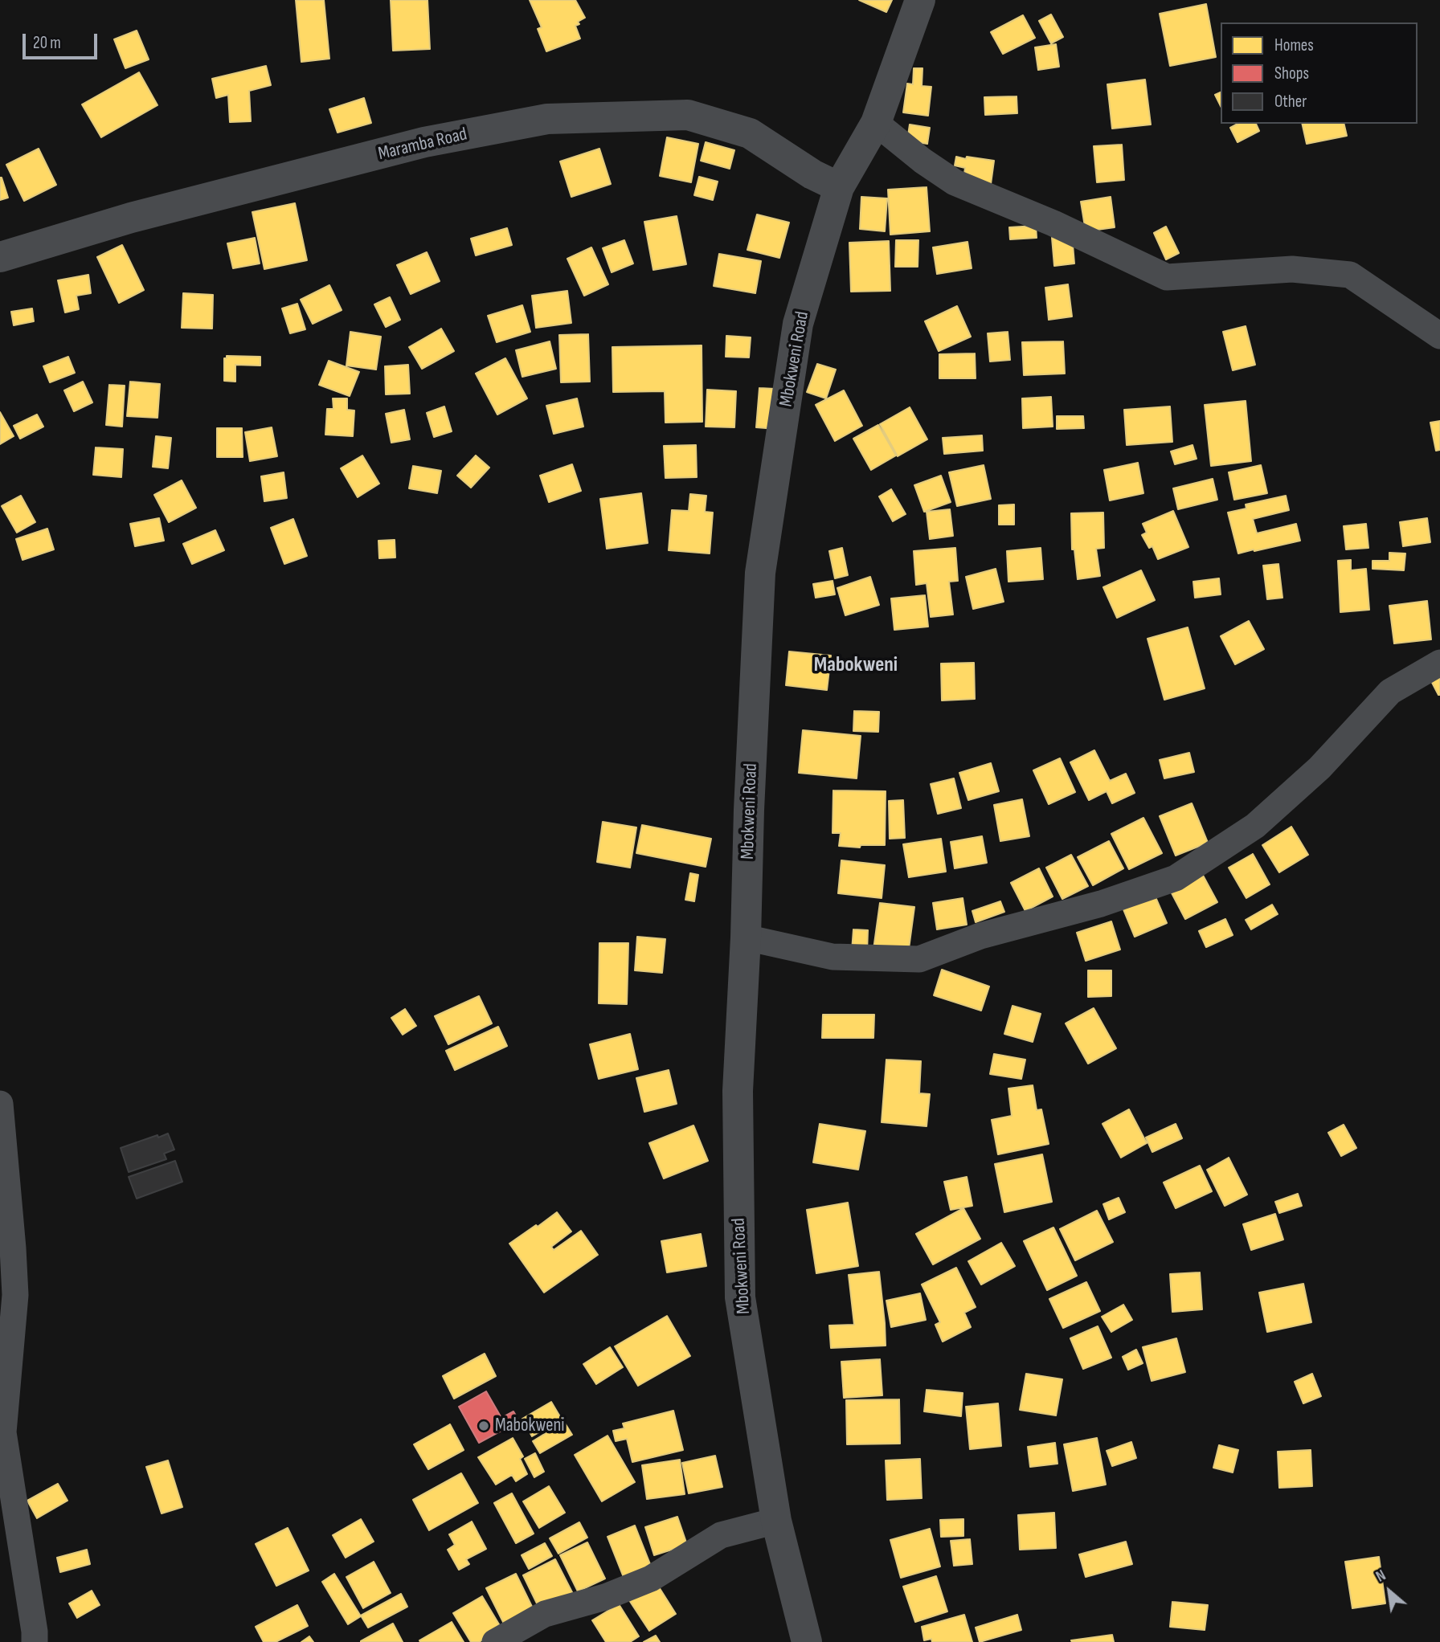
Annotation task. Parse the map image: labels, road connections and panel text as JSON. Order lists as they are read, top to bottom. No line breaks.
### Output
{"streets":{"street":["Maramba Road","Mbokweni Road"]},"crossings":[["Maramba Road","Mbokweni Road"]],"districts":["Mabokweni"],"places":["Mabokweni"],"legend":["Homes","Shops","Other"],"scale_bar":"20 m","north":"top left"}
